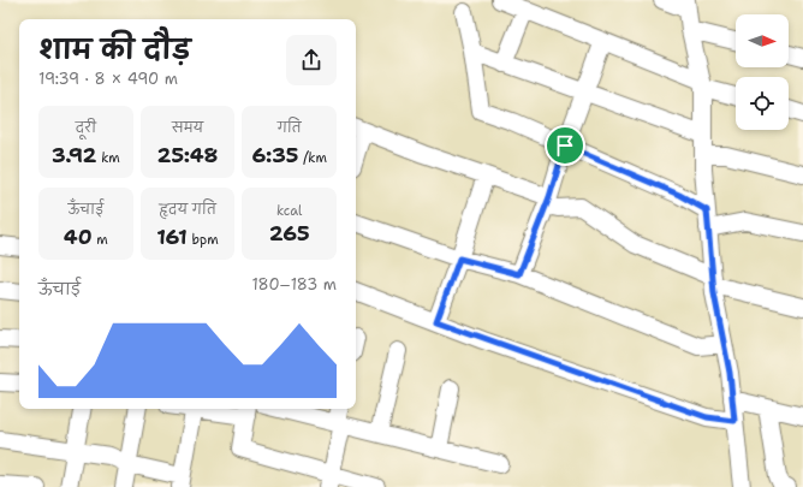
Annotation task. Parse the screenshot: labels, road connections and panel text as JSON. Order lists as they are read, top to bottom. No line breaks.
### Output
{"north":"right","page":{"heading":["शाम की दौड़","19:39 · 8 × 490 m"],"stats":[["दूरी","3.92 km"],["समय","25:48"],["गति","6:35 /km"],["ऊँचाई","40 m"],["हृदय गति","161 bpm"],["kcal","265"]],"chart":["ऊँचाई","180–183 m"]}}
